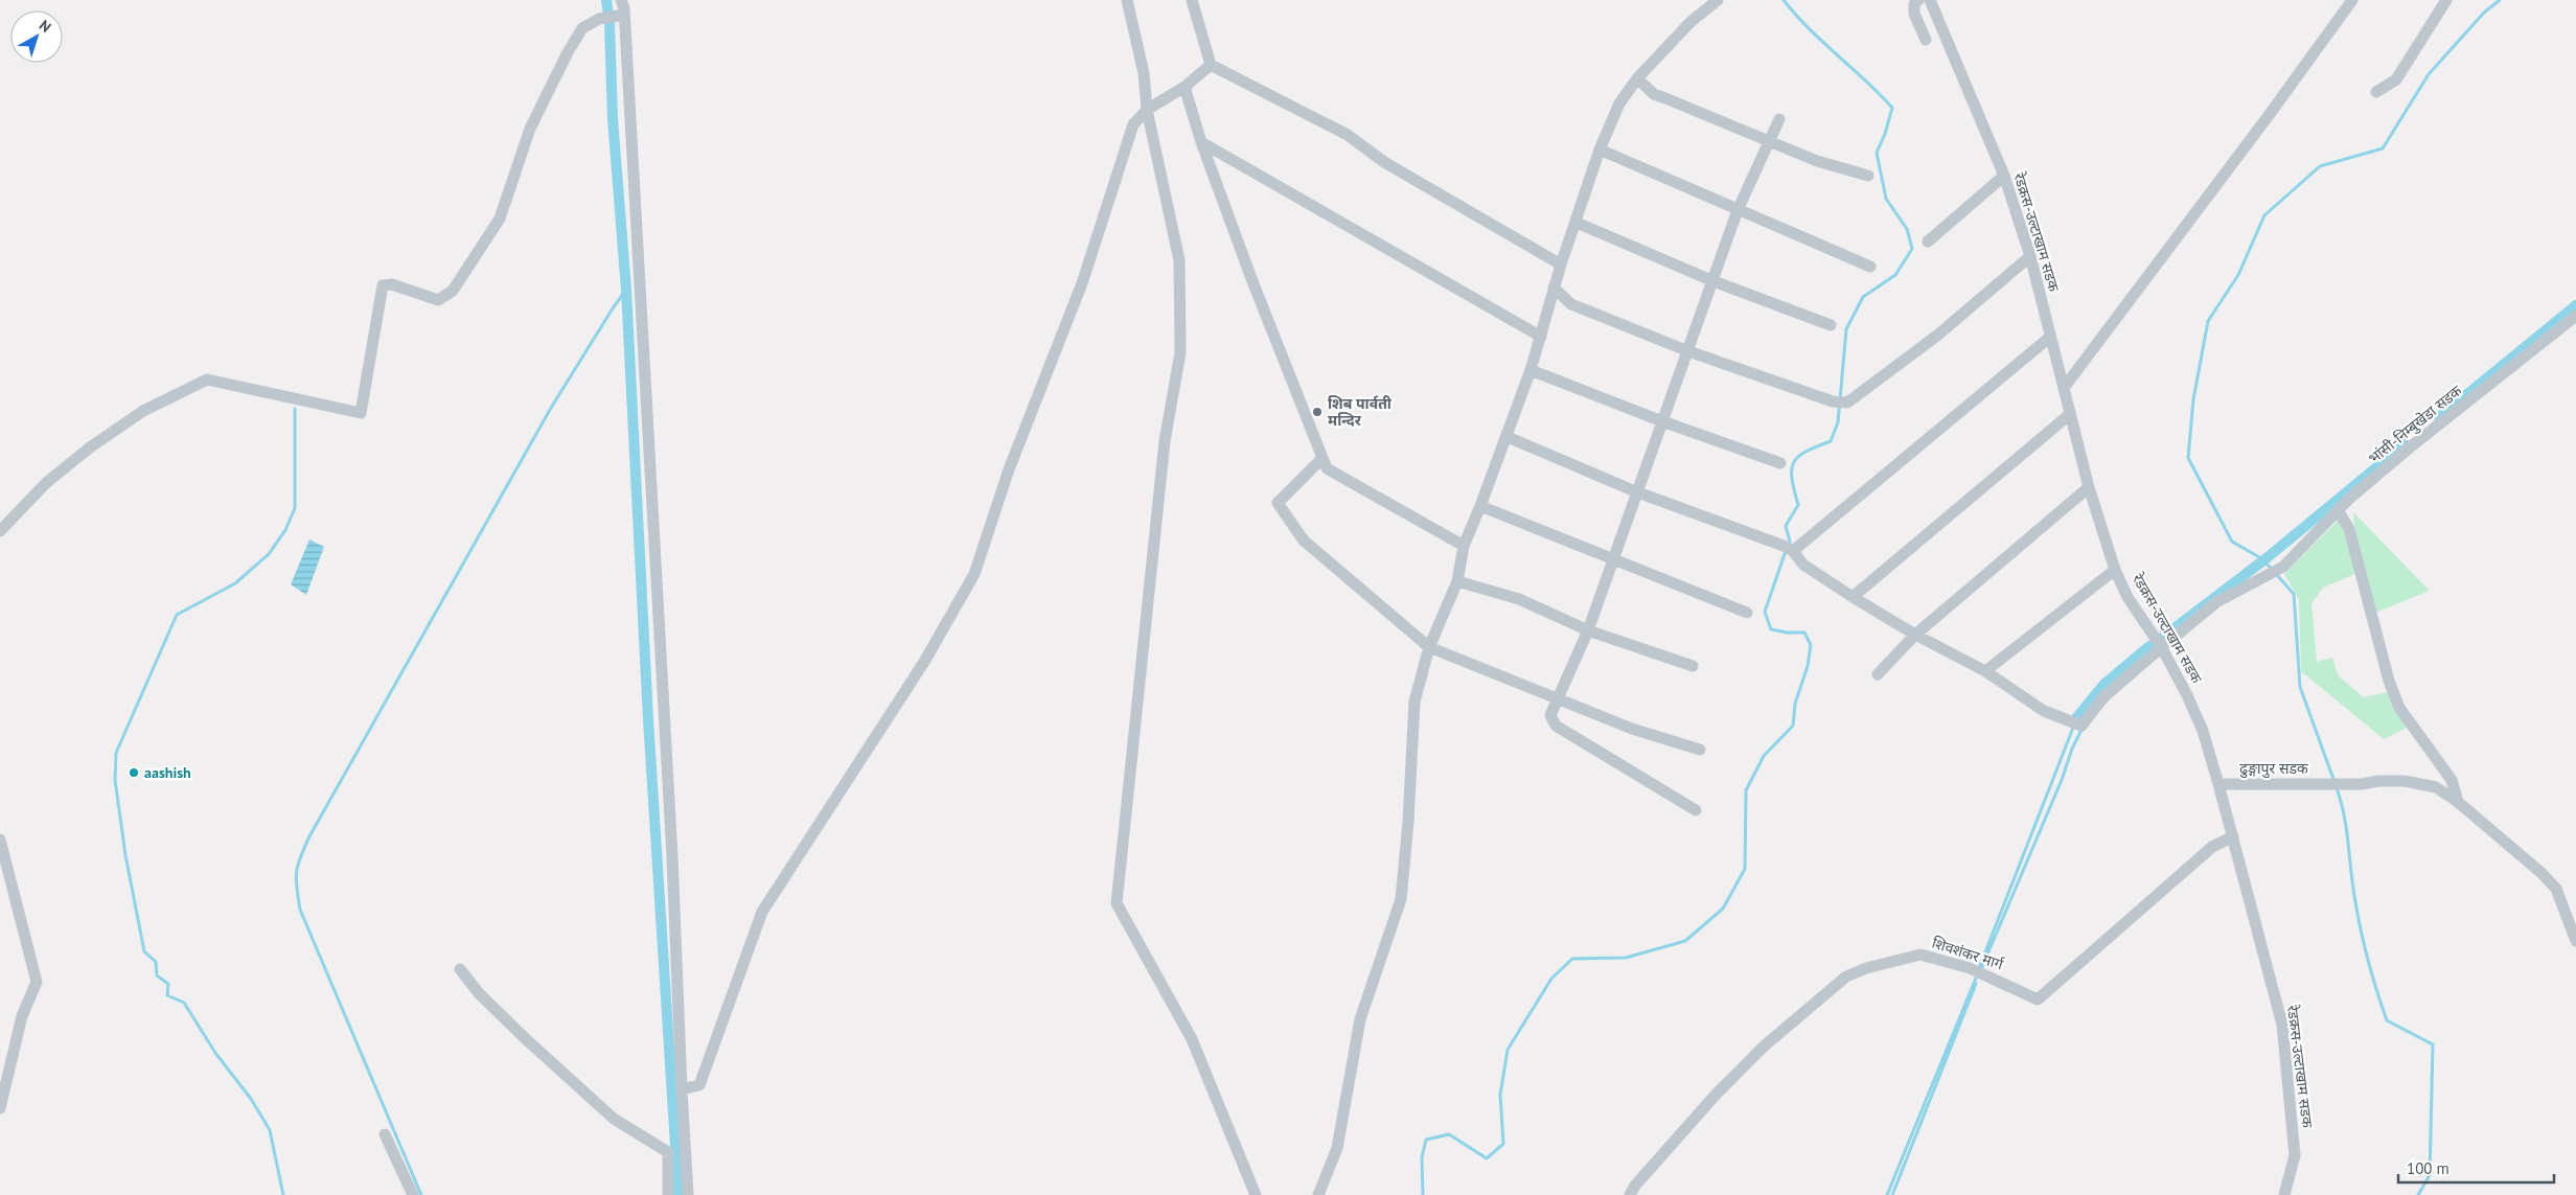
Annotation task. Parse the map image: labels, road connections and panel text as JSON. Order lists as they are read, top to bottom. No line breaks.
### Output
{"streets":{"street":["रेडक्रस-उल्टाखाम सडक","भांसी-निम्बुखेडा सडक","ढुङ्गापुर सडक","शिवशंकर मार्ग"]},"crossings":[["रेडक्रस-उल्टाखाम सडक","भांसी-निम्बुखेडा सडक"],["रेडक्रस-उल्टाखाम सडक","ढुङ्गापुर सडक"],["रेडक्रस-उल्टाखाम सडक","शिवशंकर मार्ग"]],"places":["शिब पार्वती मन्दिर","aashish"],"scale_bar":"100 m","north":"top right"}
